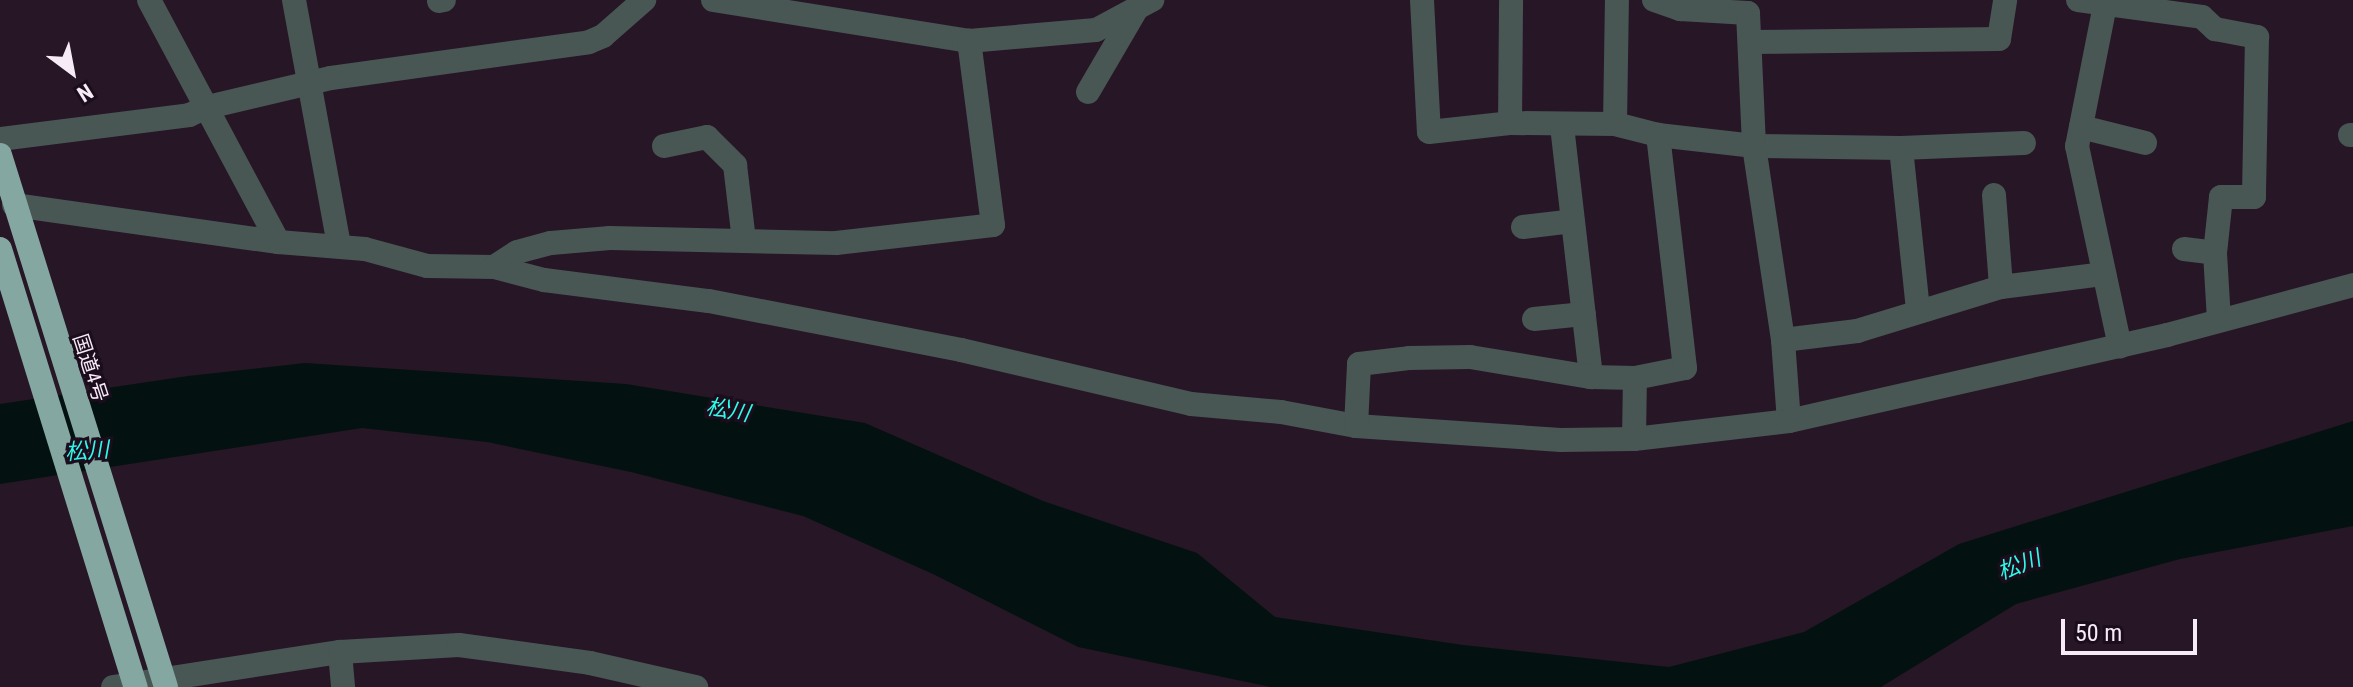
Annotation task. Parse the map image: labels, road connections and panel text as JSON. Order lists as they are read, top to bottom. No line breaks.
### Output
{"streets":{"highway":["国道4号"]},"water":["松川"],"scale_bar":"50 m","north":"bottom right"}
